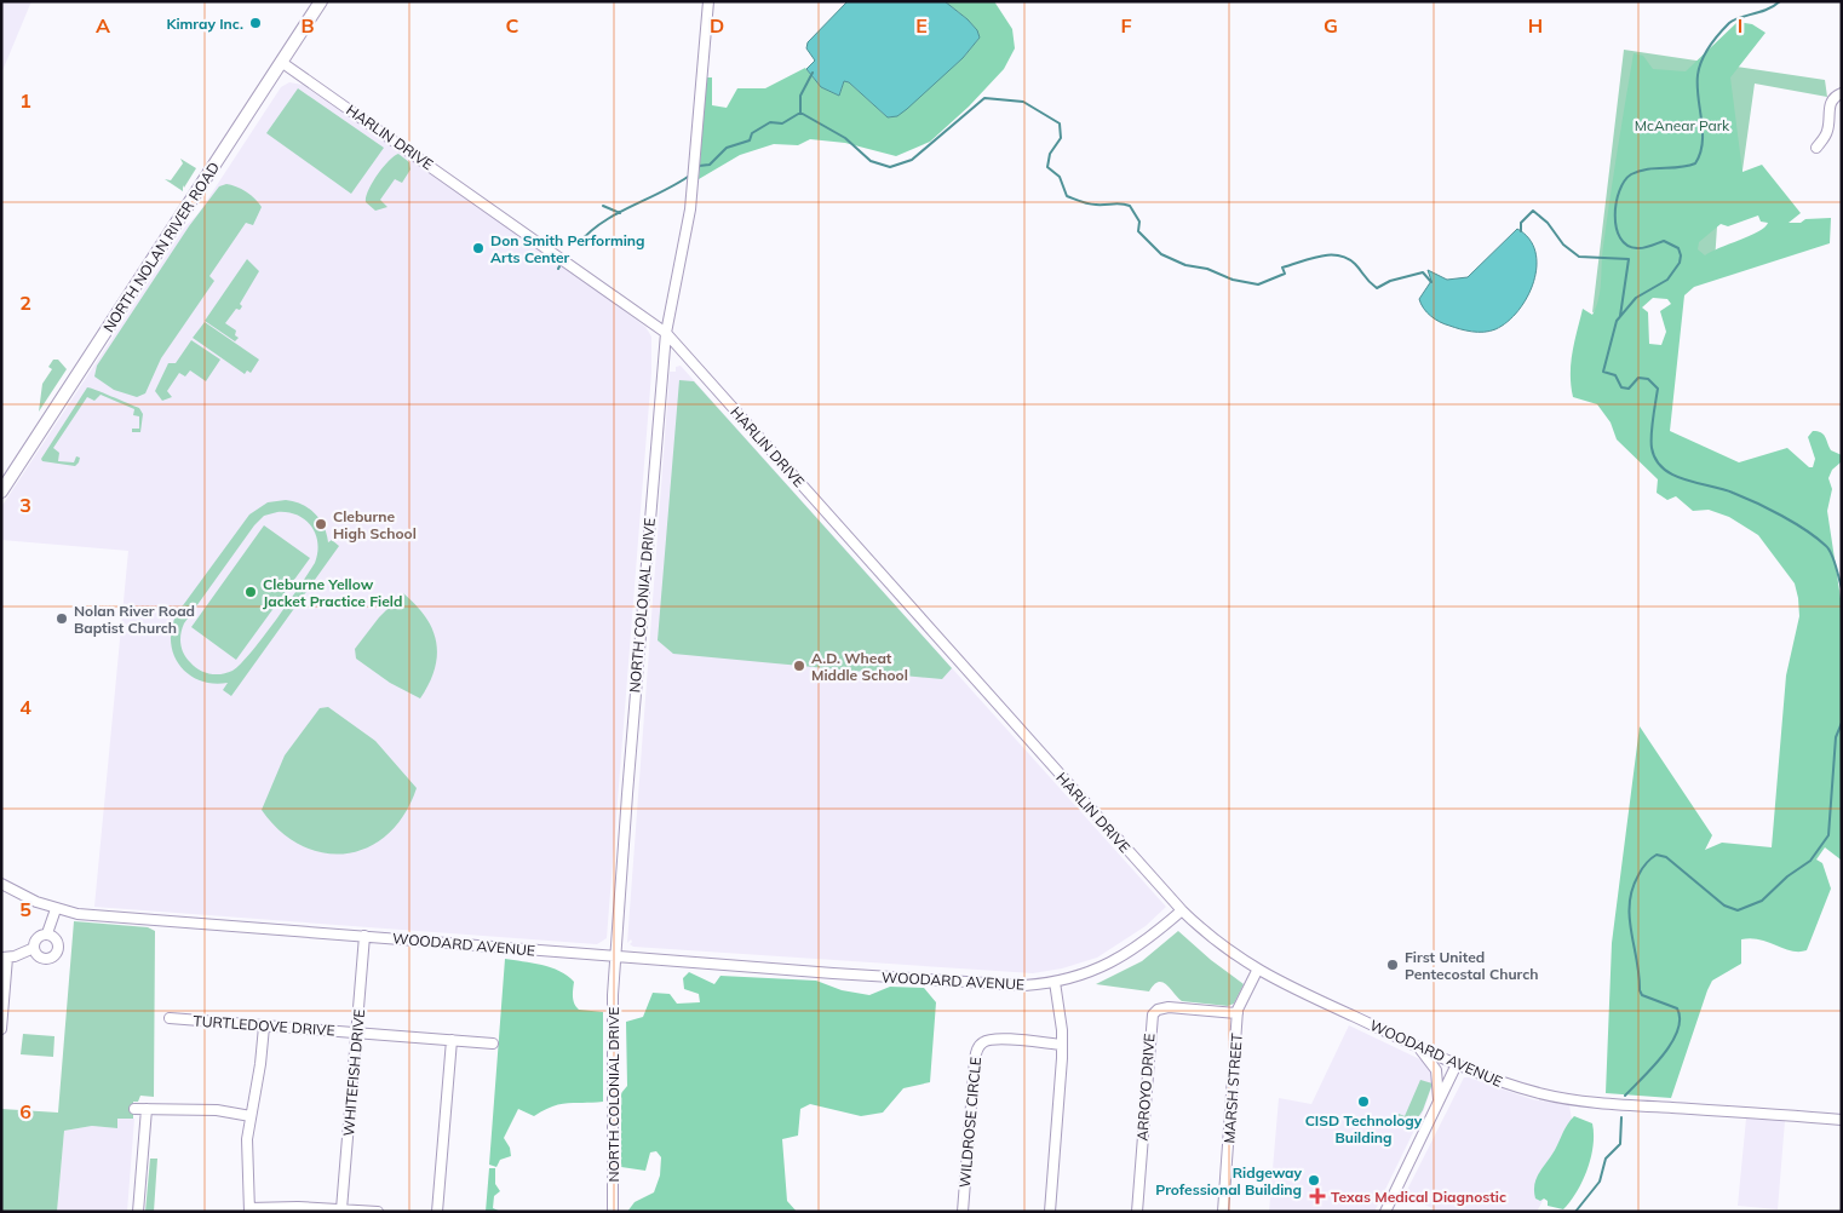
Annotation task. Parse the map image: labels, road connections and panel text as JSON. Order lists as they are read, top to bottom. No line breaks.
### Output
{"streets":{"main road":["NORTH NOLAN RIVER ROAD"],"street":["HARLIN DRIVE","NORTH COLONIAL DRIVE","WOODARD AVENUE","TURTLEDOVE DRIVE","WHITEFISH DRIVE","ARROYO DRIVE","MARSH STREET","WILDROSE CIRCLE"]},"crossings":[["HARLIN DRIVE","NORTH NOLAN RIVER ROAD"],["HARLIN DRIVE","NORTH COLONIAL DRIVE"],["HARLIN DRIVE","WOODARD AVENUE"],["NORTH COLONIAL DRIVE","WOODARD AVENUE"],["WOODARD AVENUE","WHITEFISH DRIVE"],["WOODARD AVENUE","MARSH STREET"],["TURTLEDOVE DRIVE","WHITEFISH DRIVE"],["ARROYO DRIVE","MARSH STREET"]],"parks":["McAnear Park"],"places":{"other":["Kimray Inc.","Don Smith Performing Arts Center","Cleburne High School","Cleburne Yellow Jacket Practice Field","Nolan River Road Baptist Church","A.D. Wheat Middle School","First United Pentecostal Church","CISD Technology Building","Ridgeway Professional Building"],"health":["Texas Medical Diagnostic"]},"grid":{"columns":["A","B","C","D","E","F","G","H","I"],"rows":["1","2","3","4","5","6"]}}
